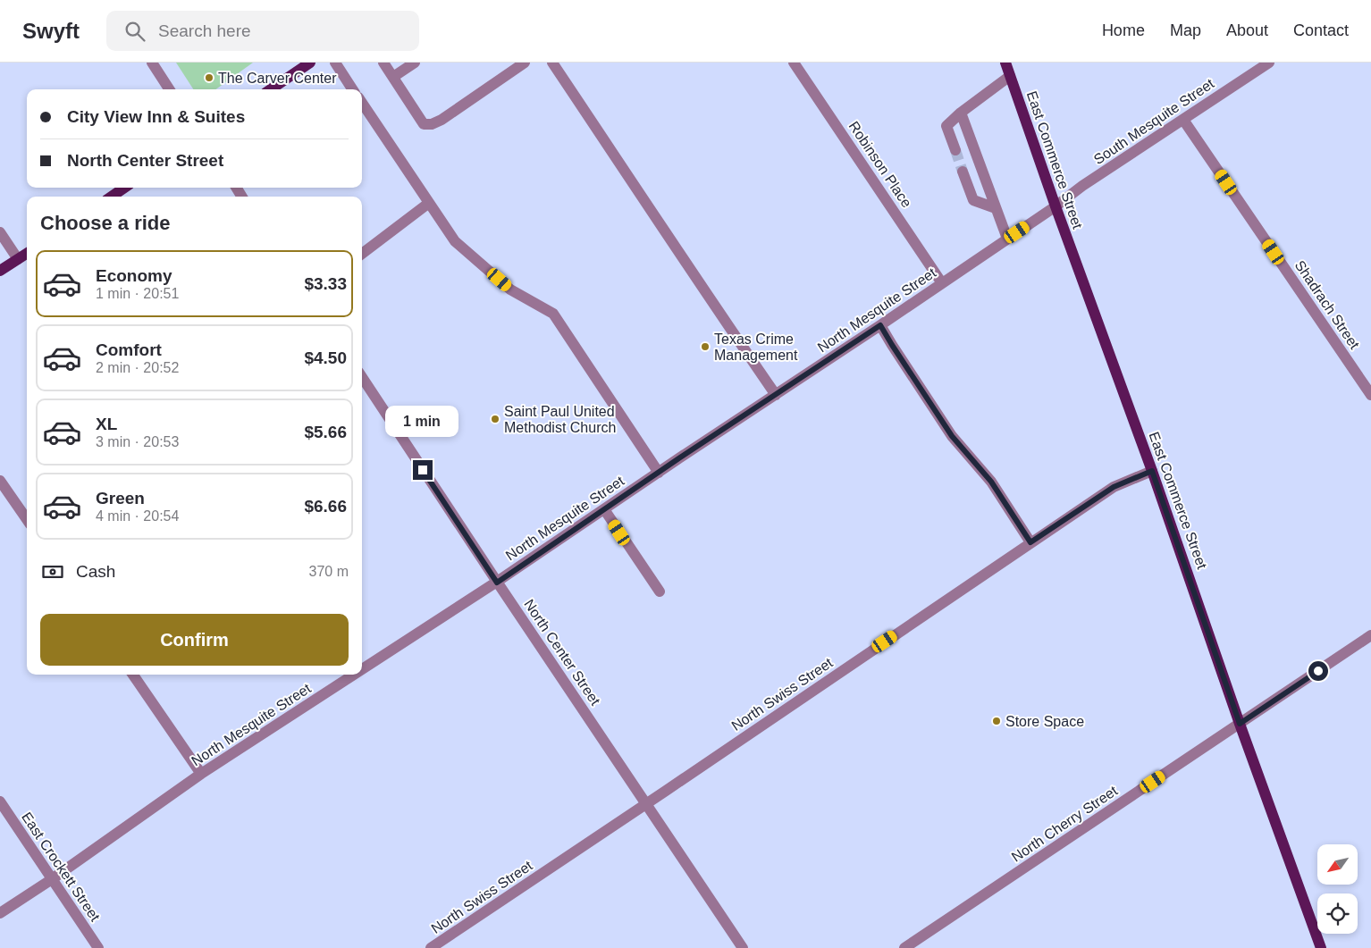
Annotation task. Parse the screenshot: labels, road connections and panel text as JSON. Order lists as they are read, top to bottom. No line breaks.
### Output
{"streets":{"main road":["East Commerce Street"],"street":["South Mesquite Street","Robinson Place","Shadrach Street","North Mesquite Street","North Center Street","North Swiss Street","North Cherry Street","East Crockett Street"]},"crossings":[["South Mesquite Street","East Commerce Street"],["South Mesquite Street","Shadrach Street"],["South Mesquite Street","North Mesquite Street"],["East Commerce Street","North Mesquite Street"],["East Commerce Street","North Swiss Street"],["East Commerce Street","North Cherry Street"],["Robinson Place","North Mesquite Street"],["North Mesquite Street","North Center Street"],["North Mesquite Street","East Crockett Street"],["North Center Street","North Swiss Street"]],"places":["The Carver Center","Texas Crime Management","Saint Paul United Methodist Church","Store Space"],"north":"bottom left","page":{"header":"Swyft","search":"Search here","nav":["Home","Map","About","Contact"],"banner":["City View Inn & Suites","North Center Street"],"heading":"Choose a ride","list":[{"name":"Economy","note":"1 min · 20:51","value":"$3.33"},{"name":"Comfort","note":"2 min · 20:52","value":"$4.50"},{"name":"XL","note":"3 min · 20:53","value":"$5.66"},{"name":"Green","note":"4 min · 20:54","value":"$6.66"}],"bubble":"1 min","pay":["Cash","370 m"],"buttons":"Confirm"}}
